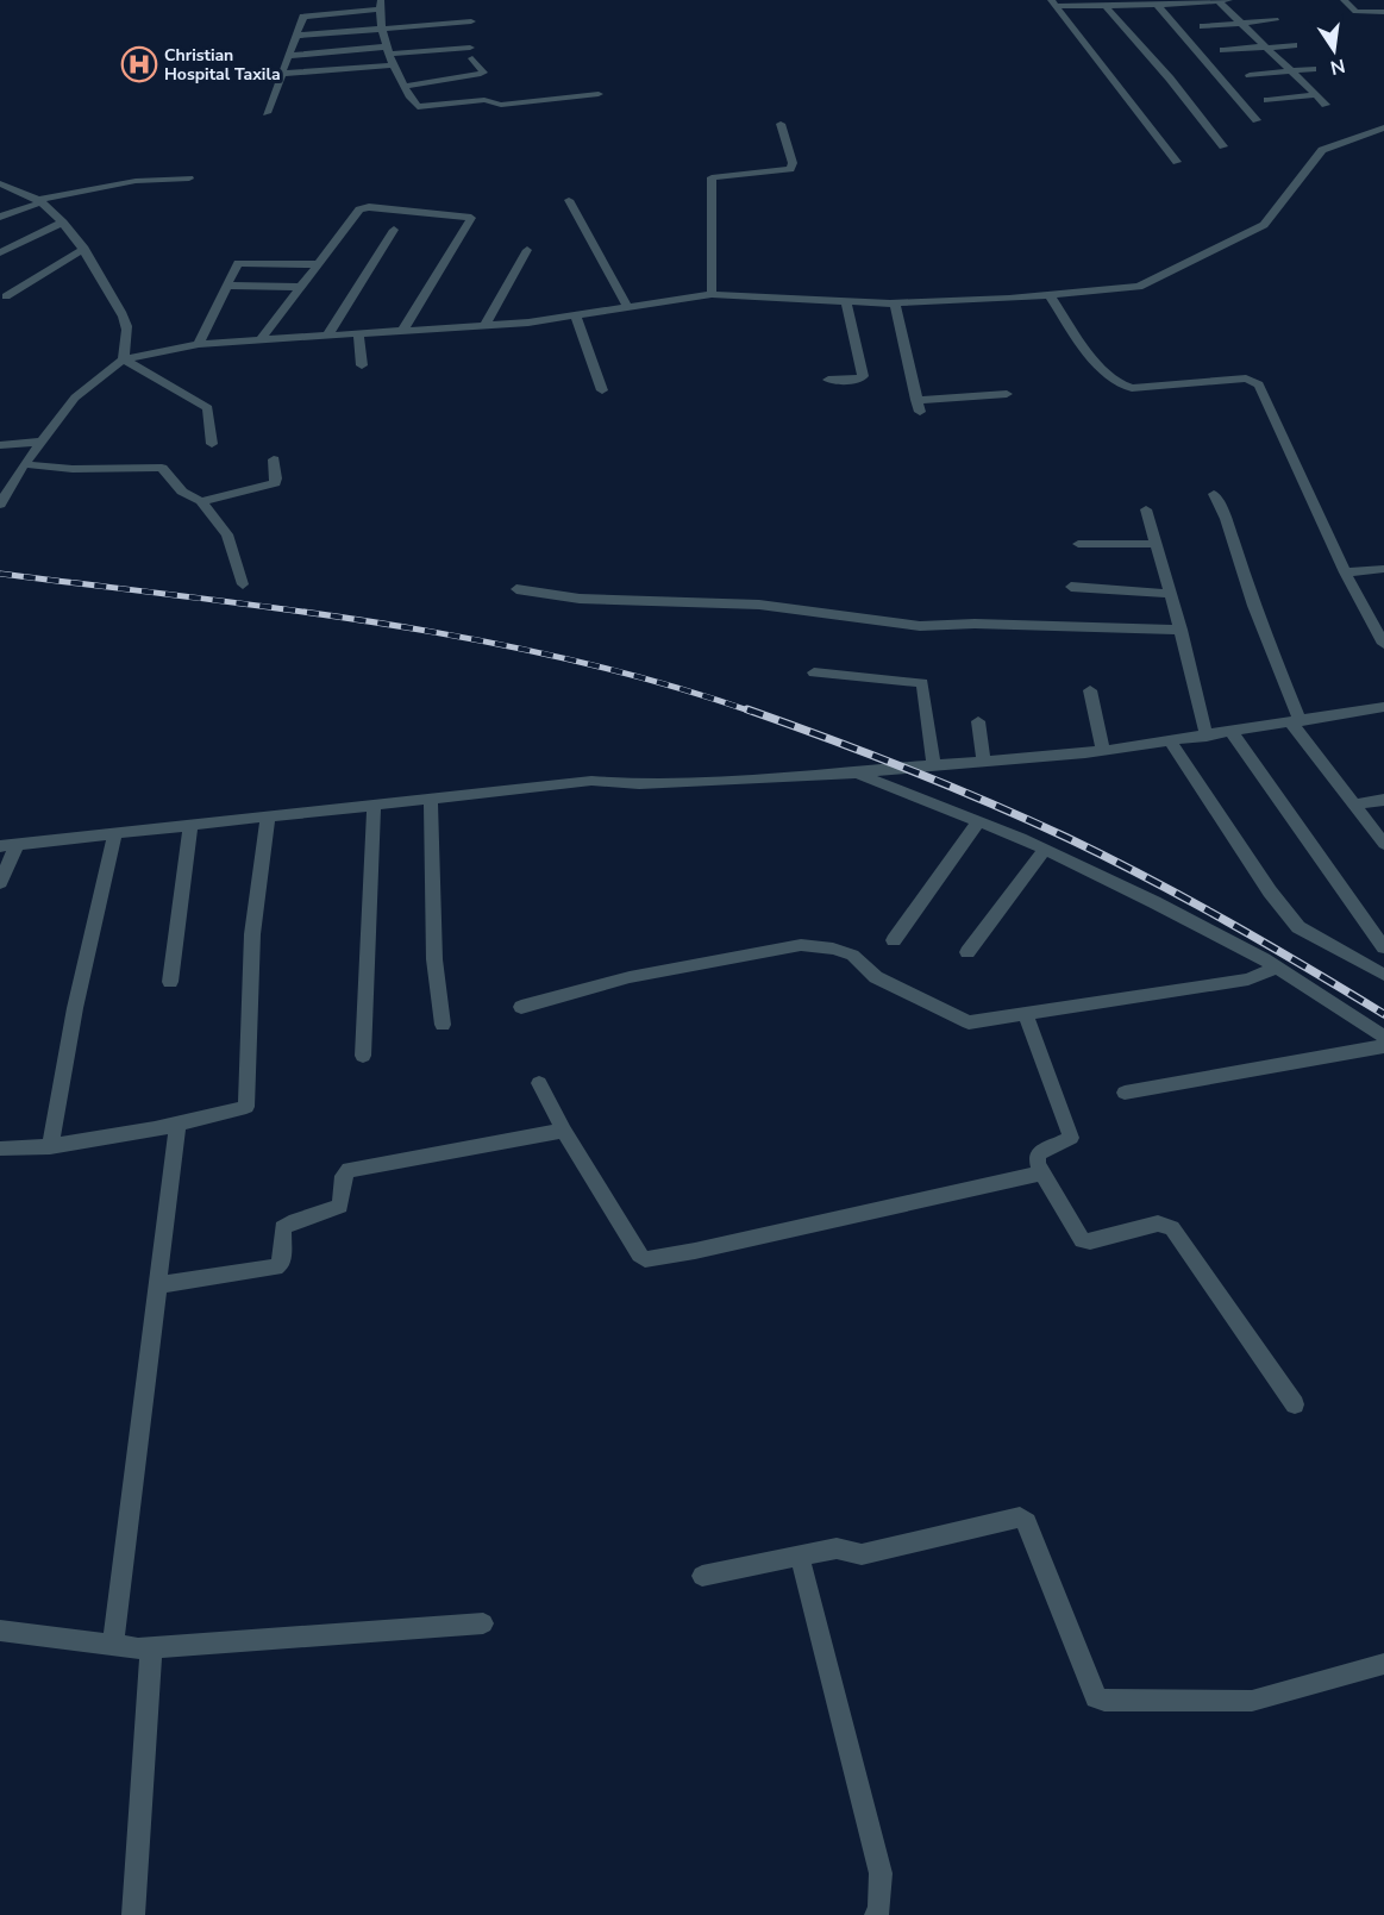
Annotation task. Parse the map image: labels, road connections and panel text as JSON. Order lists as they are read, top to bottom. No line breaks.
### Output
{"places":{"hospital":["Christian Hospital Taxila"]},"north":"bottom"}
